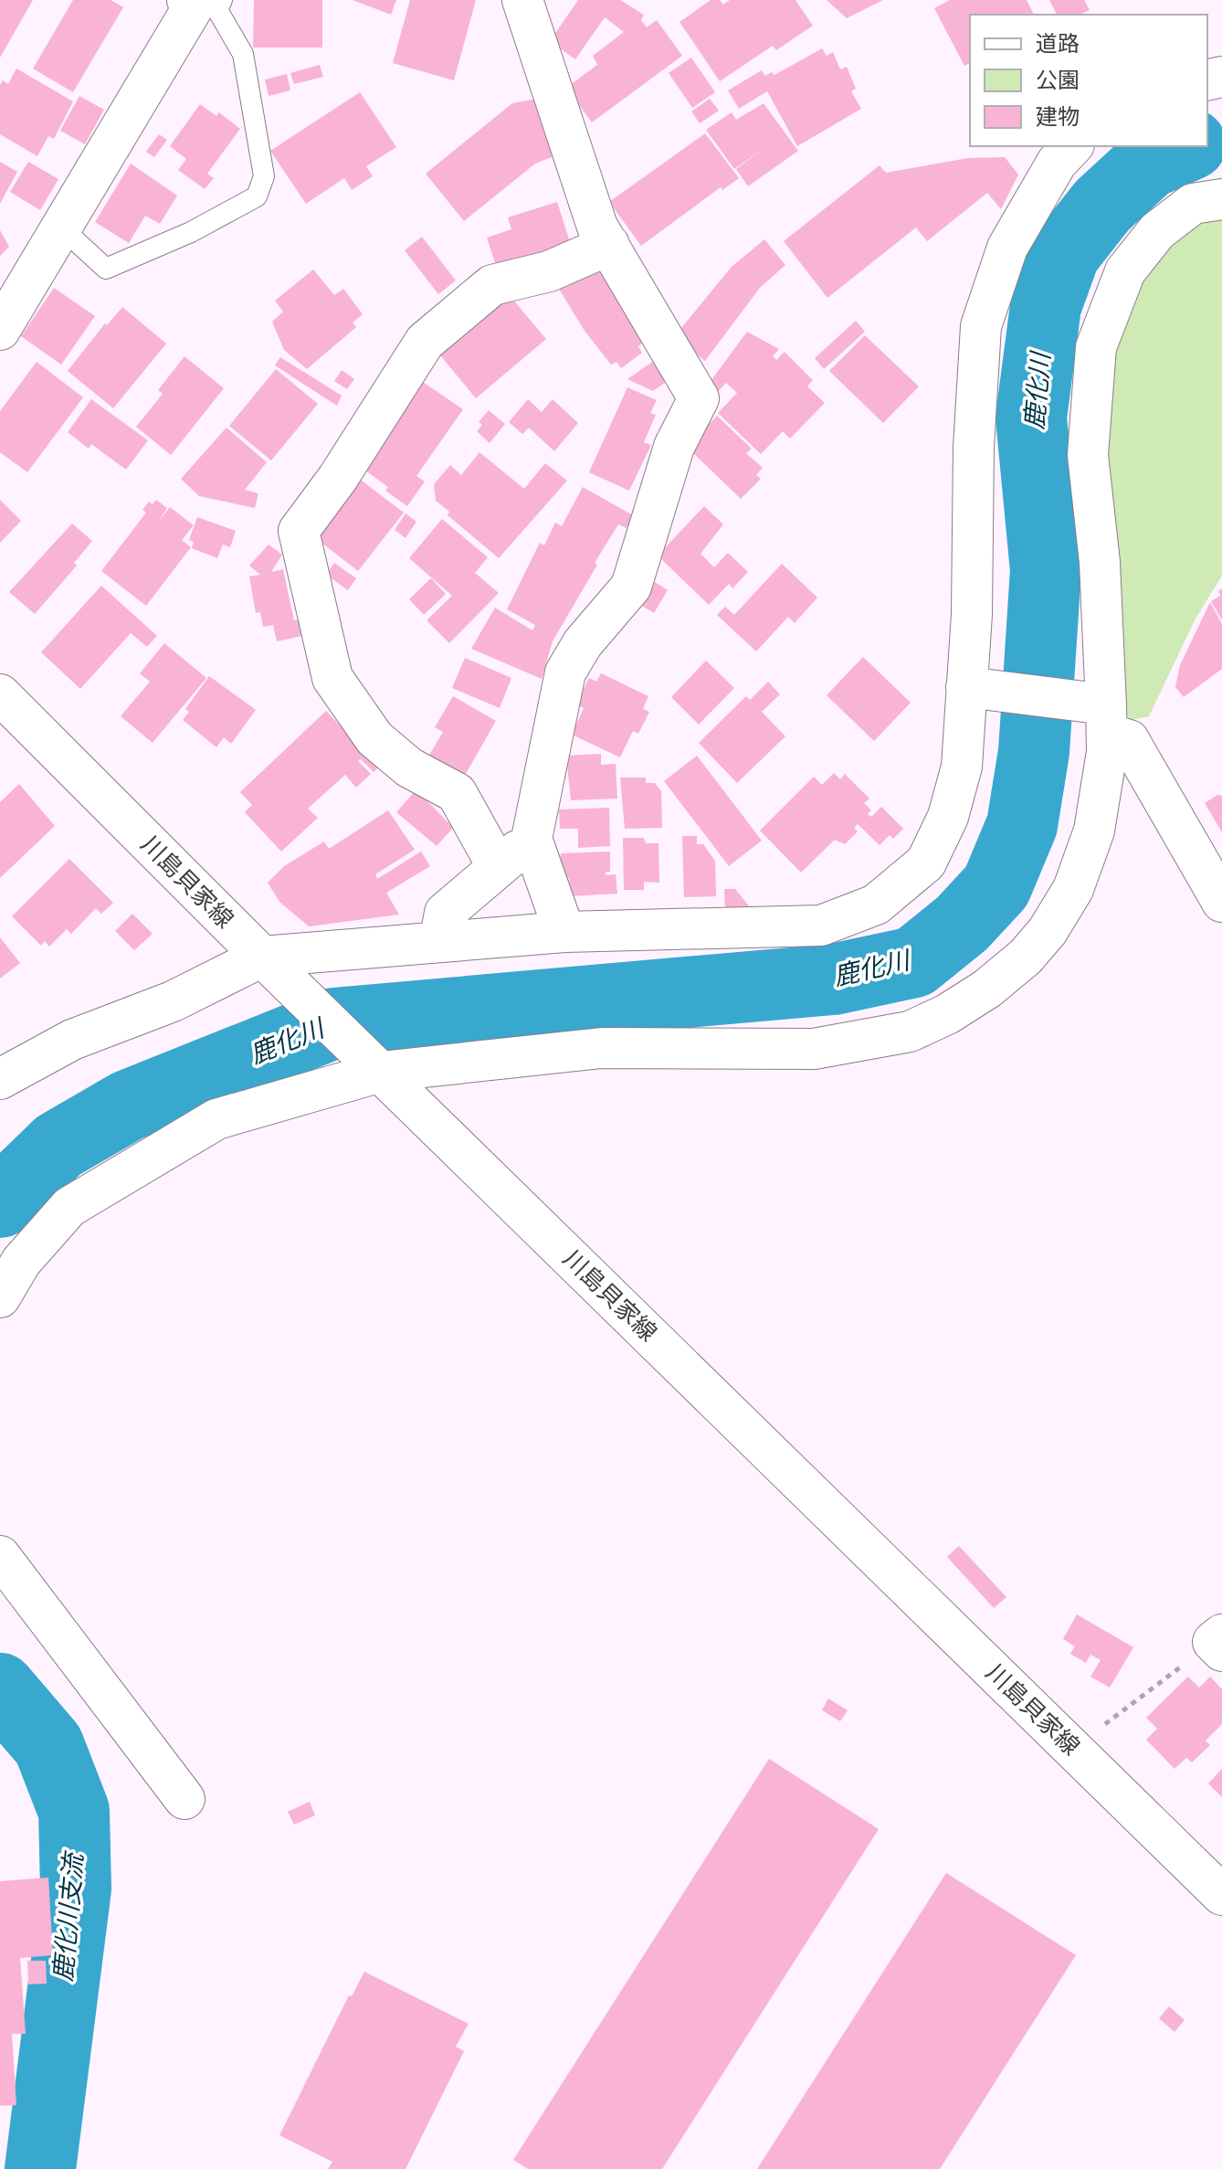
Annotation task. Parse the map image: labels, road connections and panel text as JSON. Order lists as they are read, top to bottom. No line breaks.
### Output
{"streets":{"street":["川島貝家線"]},"water":["鹿化川","鹿化川支流"],"legend":["道路","公園","建物"]}
